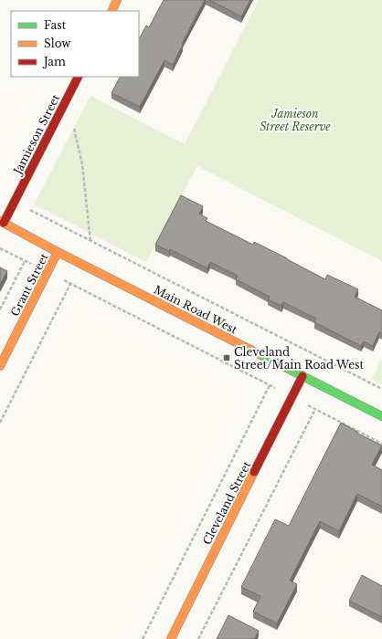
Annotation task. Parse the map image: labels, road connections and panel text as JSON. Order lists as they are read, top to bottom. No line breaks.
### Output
{"streets":{"street":["Jamieson Street","Grant Street","Main Road West","Cleveland Street"]},"crossings":[["Jamieson Street","Main Road West"],["Grant Street","Main Road West"],["Main Road West","Cleveland Street"]],"parks":["Jamieson Street Reserve"],"places":{"transit":["Cleveland Street/Main Road West"]},"legend":["Fast","Slow","Jam"]}
